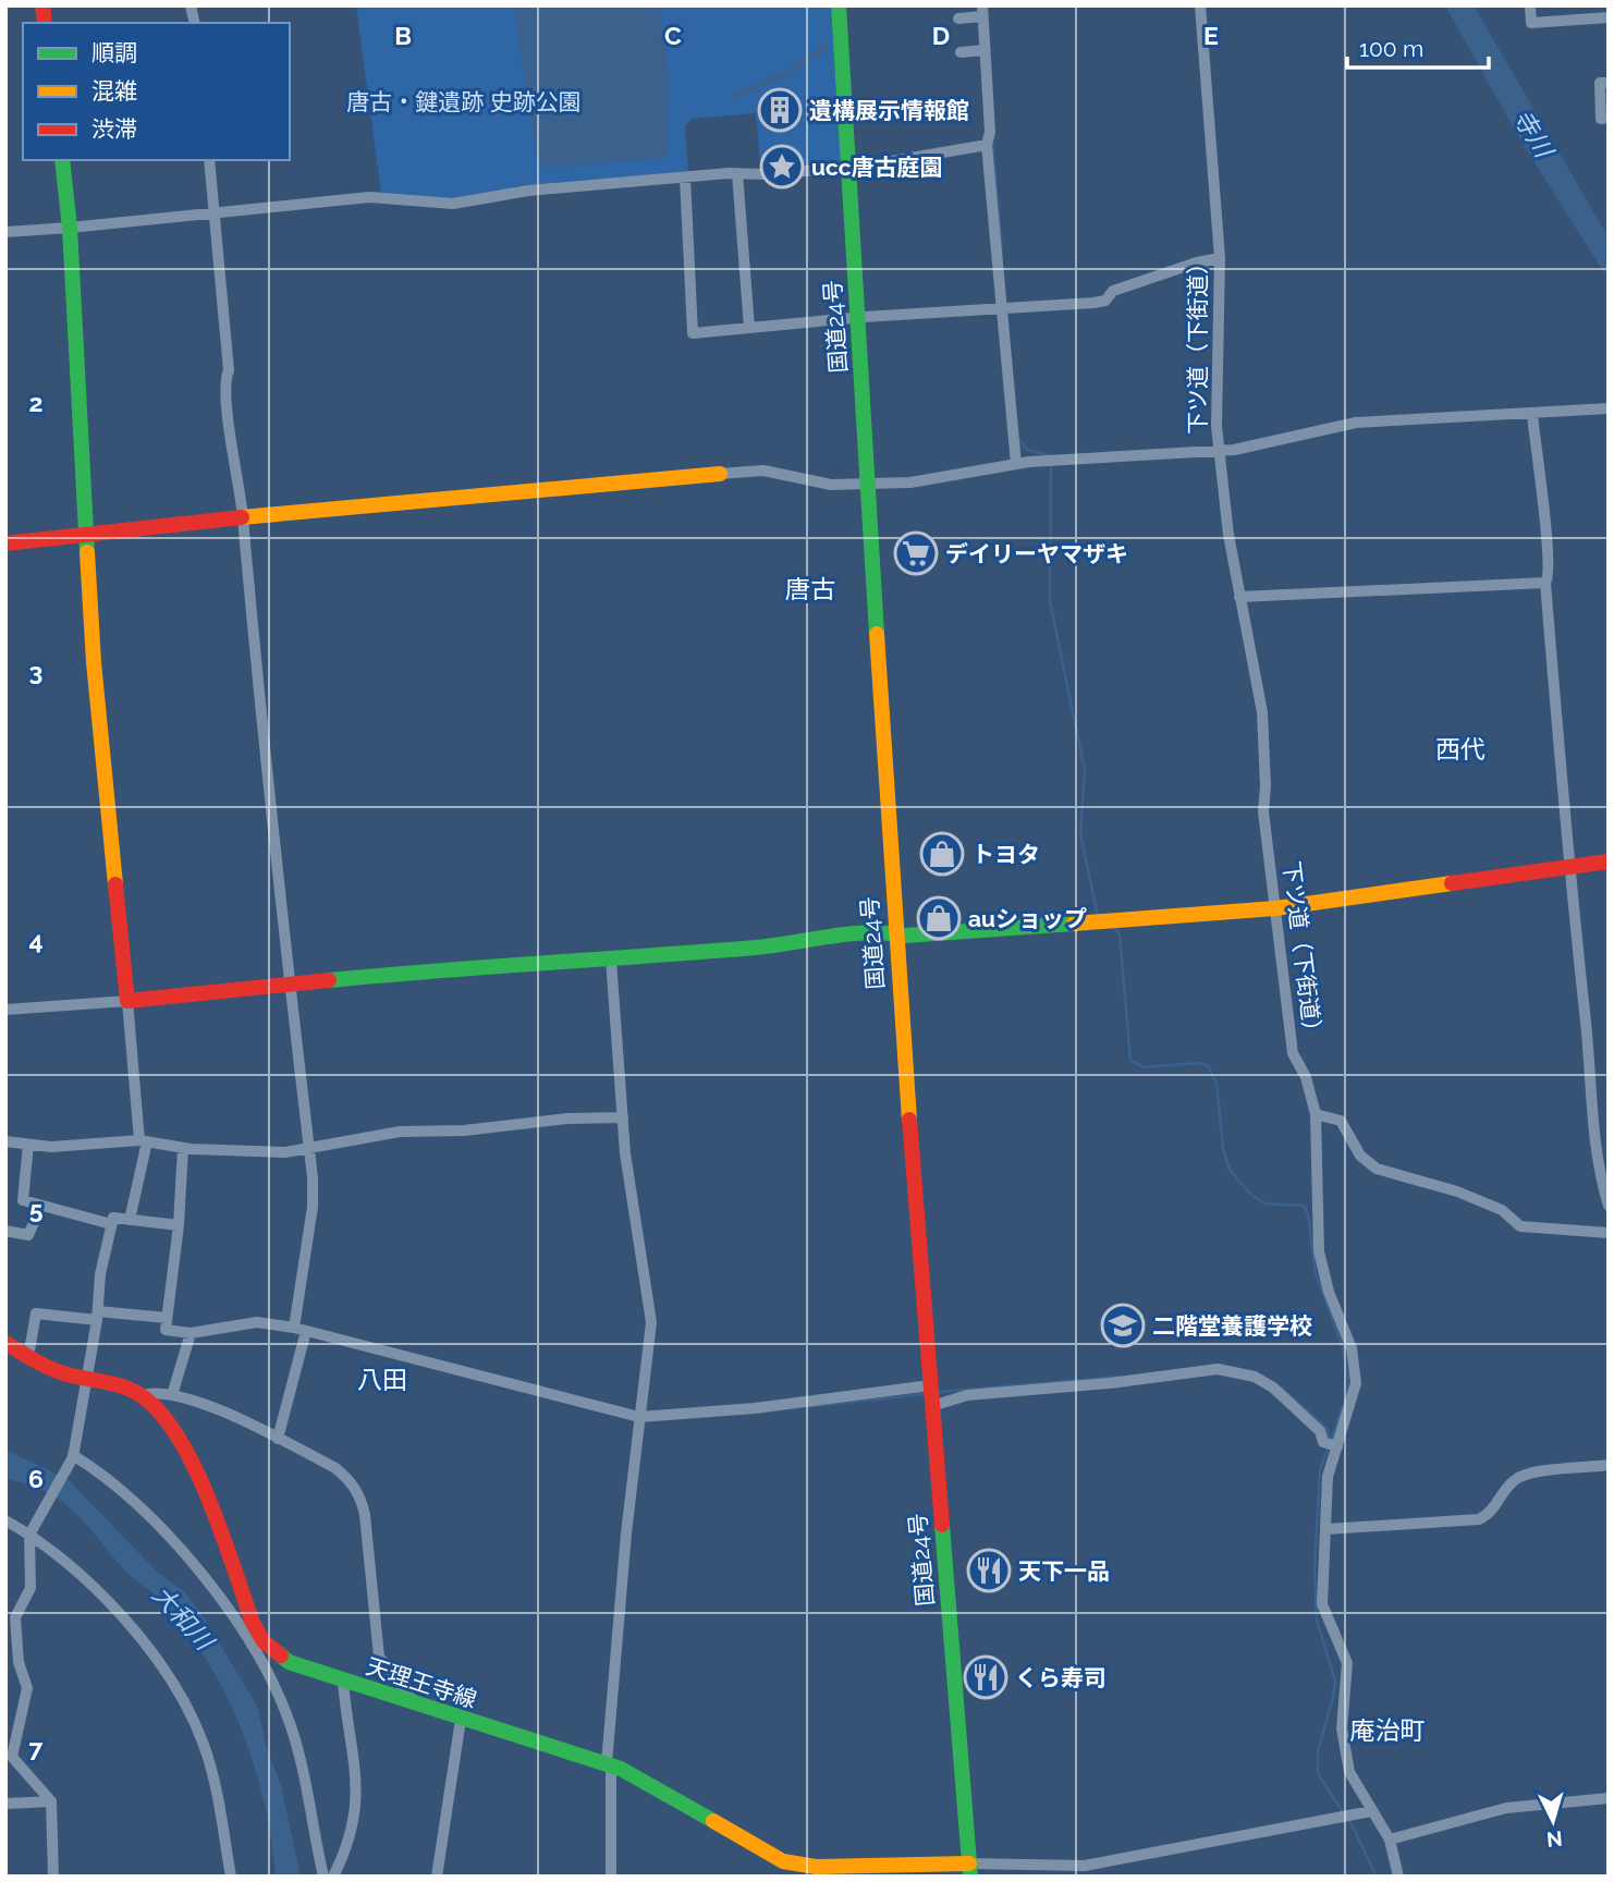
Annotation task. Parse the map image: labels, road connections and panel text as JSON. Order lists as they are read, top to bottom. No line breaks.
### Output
{"streets":{"main road":["国道24号","天理王寺線"],"street":["下ツ道（下街道）"]},"crossings":[["国道24号","天理王寺線"]],"districts":["唐古","西代","八田","庵治町"],"water":["寺川","大和川"],"parks":["唐古・鍵遺跡 史跡公園"],"places":{"building":["遺構展示情報館"],"place":["ucc唐古庭園"],"supermarket":["デイリーヤマザキ"],"shop":["トヨタ","auショップ"],"school or university":["二階堂養護学校"],"restaurant":["天下一品","くら寿司"]},"legend":["順調","混雑","渋滞"],"scale_bar":"100 m","north":"bottom","grid":{"columns":["B","C","D","E"],"rows":["2","3","4","5","6","7"]}}
